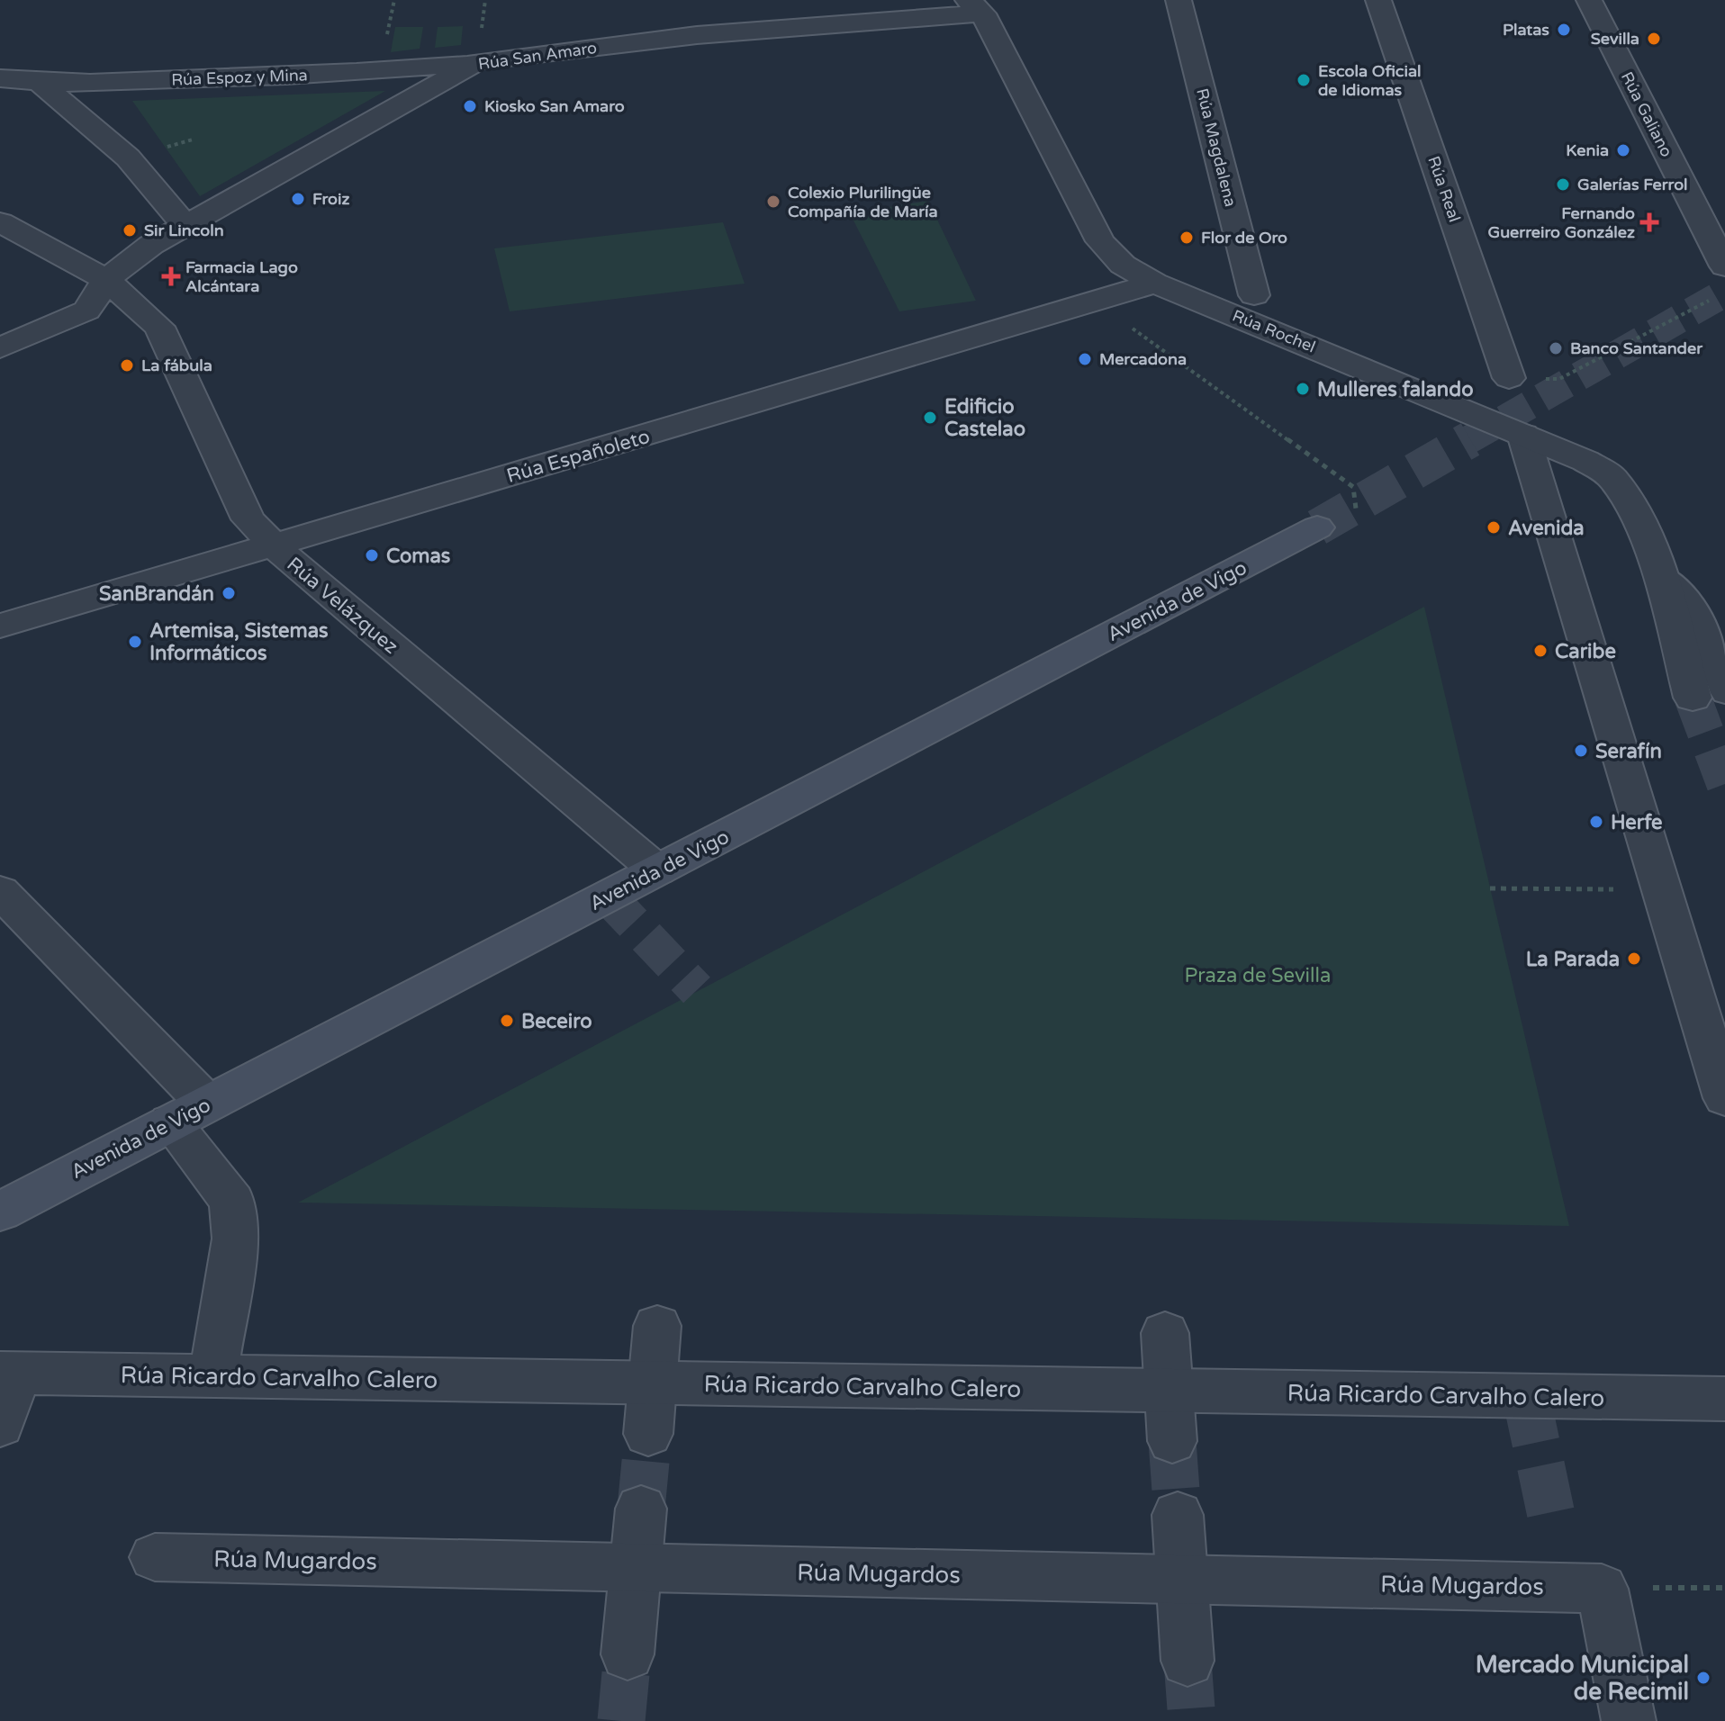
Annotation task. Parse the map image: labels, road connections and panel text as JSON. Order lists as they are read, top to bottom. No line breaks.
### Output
{"streets":{"main road":["Avenida de Vigo"],"street":["Rúa San Amaro","Rúa Espoz y Mina","Rúa Galiano","Rúa Magdalena","Rúa Real","Rúa Rochel","Rúa Españoleto","Rúa Velázquez","Rúa Ricardo Carvalho Calero","Rúa Mugardos"]},"crossings":[["Rúa San Amaro","Rúa Espoz y Mina"],["Rúa San Amaro","Rúa Rochel"],["Rúa San Amaro","Rúa Velázquez"],["Rúa Rochel","Rúa Españoleto"],["Rúa Españoleto","Rúa Velázquez"],["Avenida de Vigo","Rúa Velázquez"]],"parks":["Praza de Sevilla"],"places":{"other":["Platas","Sevilla","Escola Oficial de Idiomas","Kiosko San Amaro","Kenia","Galerías Ferrol","Froiz","Colexio Plurilingüe Compañía de María","Sir Lincoln","Flor de Oro","Banco Santander","Mercadona","La fábula","Mulleres falando","Edificio Castelao","Avenida","Comas","SanBrandán","Artemisa, Sistemas Informáticos","Caribe","Serafín","Herfe","La Parada","Beceiro","Mercado Municipal de Recimil"],"health":["Fernando Guerreiro González","Farmacia Lago Alcántara"]}}
